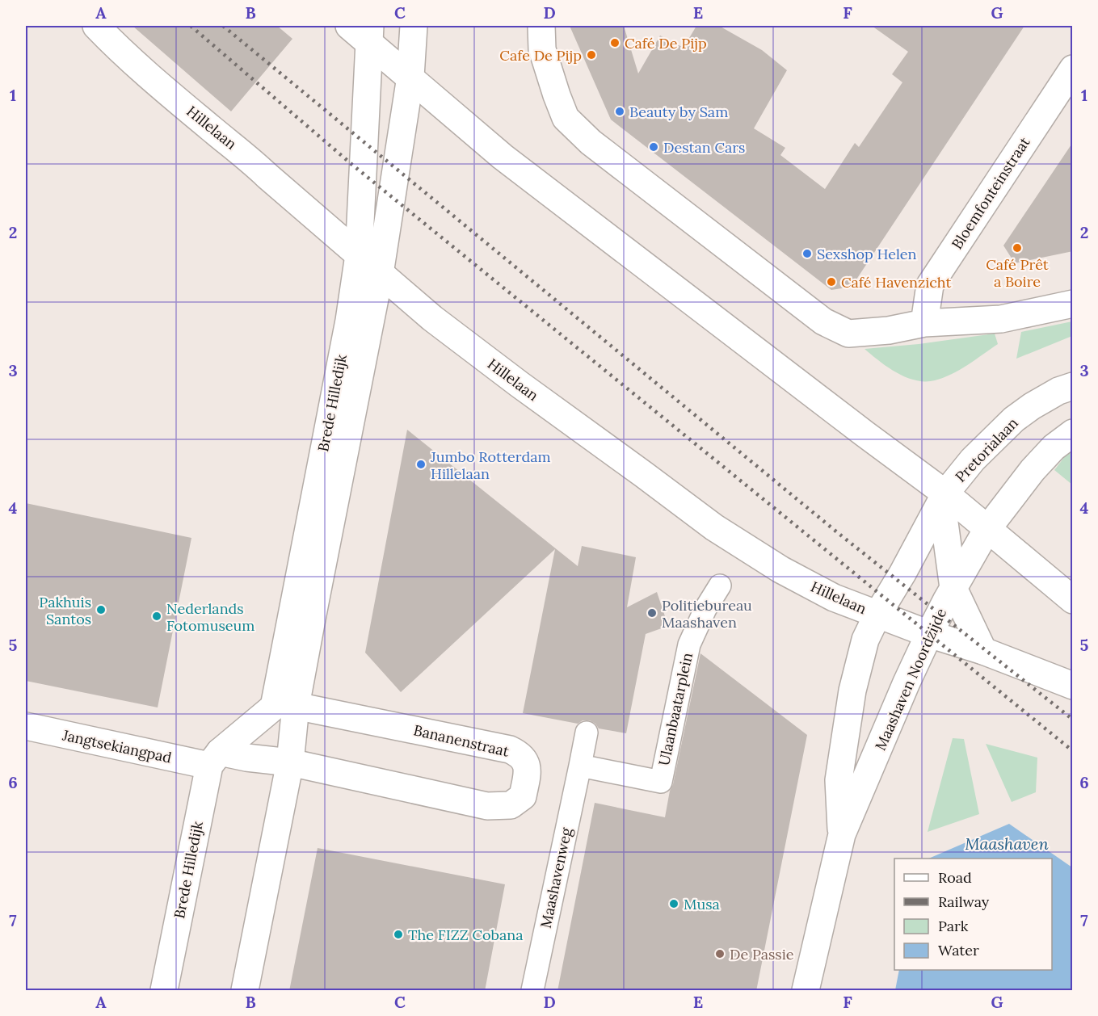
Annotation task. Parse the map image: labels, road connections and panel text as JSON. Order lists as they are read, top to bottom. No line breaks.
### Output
{"streets":{"street":["Hillelaan","Bloemfonteinstraat","Brede Hilledijk","Pretorialaan","Maashaven Noordzijde","Ulaanbaatarplein","Bananenstraat","Jangtsekiangpad","Maashavenweg"]},"crossings":[["Hillelaan","Brede Hilledijk"],["Hillelaan","Pretorialaan"],["Hillelaan","Maashaven Noordzijde"],["Brede Hilledijk","Bananenstraat"],["Brede Hilledijk","Jangtsekiangpad"],["Pretorialaan","Maashaven Noordzijde"],["Ulaanbaatarplein","Maashavenweg"]],"water":["Maashaven"],"places":["Café De Pijp","Cafe De Pijp","Beauty by Sam","Destan Cars","Café Prêt a Boire","Sexshop Helen","Café Havenzicht","Jumbo Rotterdam Hillelaan","Pakhuis Santos","Politiebureau Maashaven","Nederlands Fotomuseum","Musa","The FIZZ Cobana","De Passie"],"legend":["Road","Railway","Park","Water"],"grid":{"columns":["A","B","C","D","E","F","G"],"rows":["1","2","3","4","5","6","7"]}}
